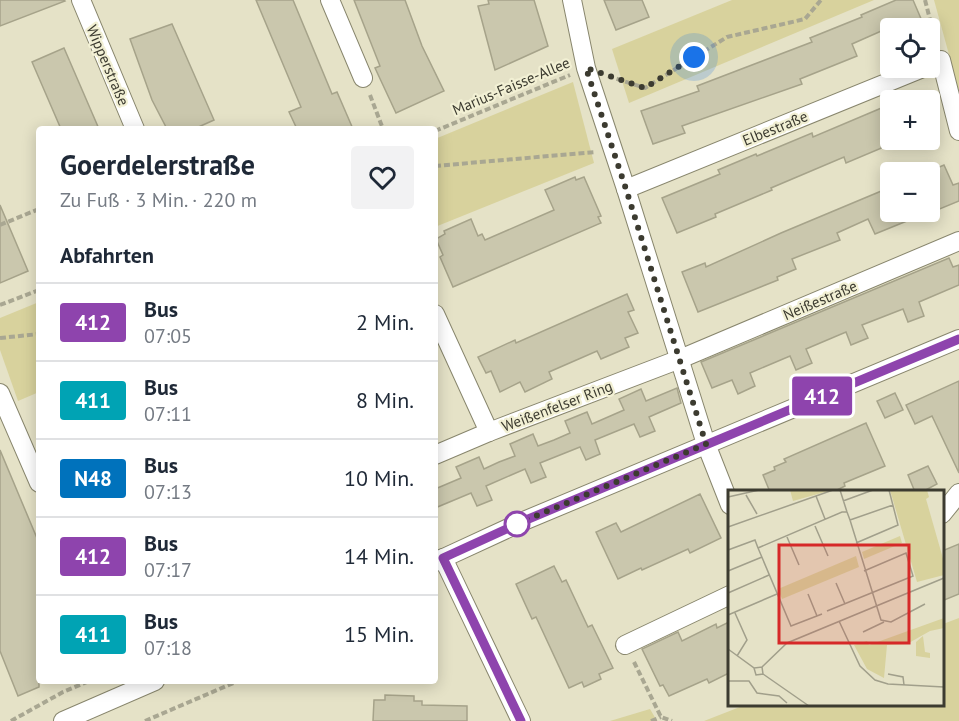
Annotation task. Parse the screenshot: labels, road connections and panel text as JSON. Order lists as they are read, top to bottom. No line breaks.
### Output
{"streets":{"street":["Wipperstraße","Elbestraße","Neißestraße","Weißenfelser Ring"],"path":["Marius-Faisse-Allee"]},"crossings":[["Neißestraße","Weißenfelser Ring"]],"lines":["bus line 412"],"page":{"on_map":"412","map_buttons":["+","−"],"heading":[["Goerdelerstraße","Zu Fuß · 3 Min. · 220 m"],"Abfahrten"],"list":[{"mark":"412","name":"Bus","note":"07:05","value":"2 Min."},{"mark":"411","name":"Bus","note":"07:11","value":"8 Min."},{"mark":"N48","name":"Bus","note":"07:13","value":"10 Min."},{"mark":"412","name":"Bus","note":"07:17","value":"14 Min."},{"mark":"411","name":"Bus","note":"07:18","value":"15 Min."}]}}
